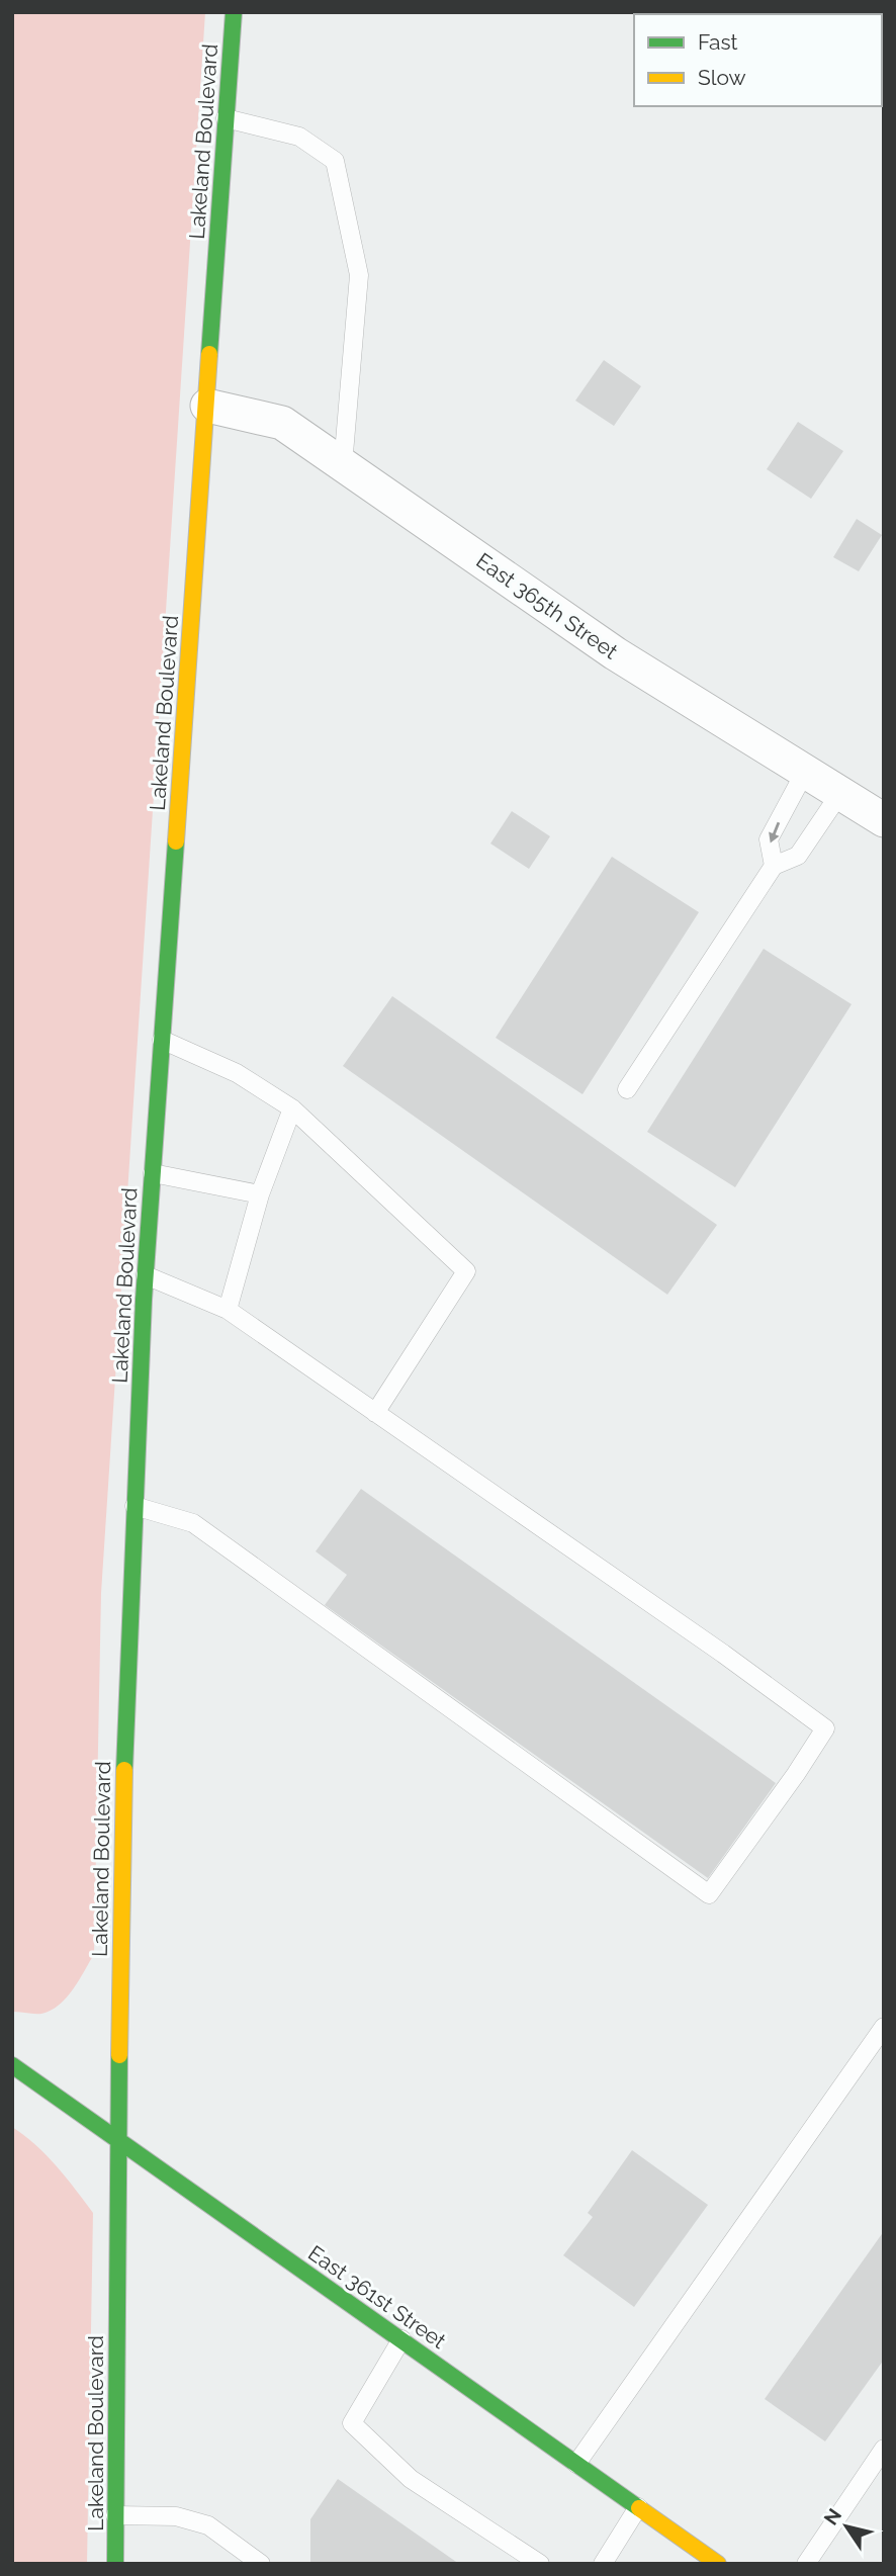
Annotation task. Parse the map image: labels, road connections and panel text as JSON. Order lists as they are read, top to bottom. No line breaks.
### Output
{"streets":{"street":["Lakeland Boulevard","East 365th Street","East 361st Street"]},"crossings":[["Lakeland Boulevard","East 365th Street"],["Lakeland Boulevard","East 361st Street"]],"legend":["Fast","Slow"],"north":"top left"}
